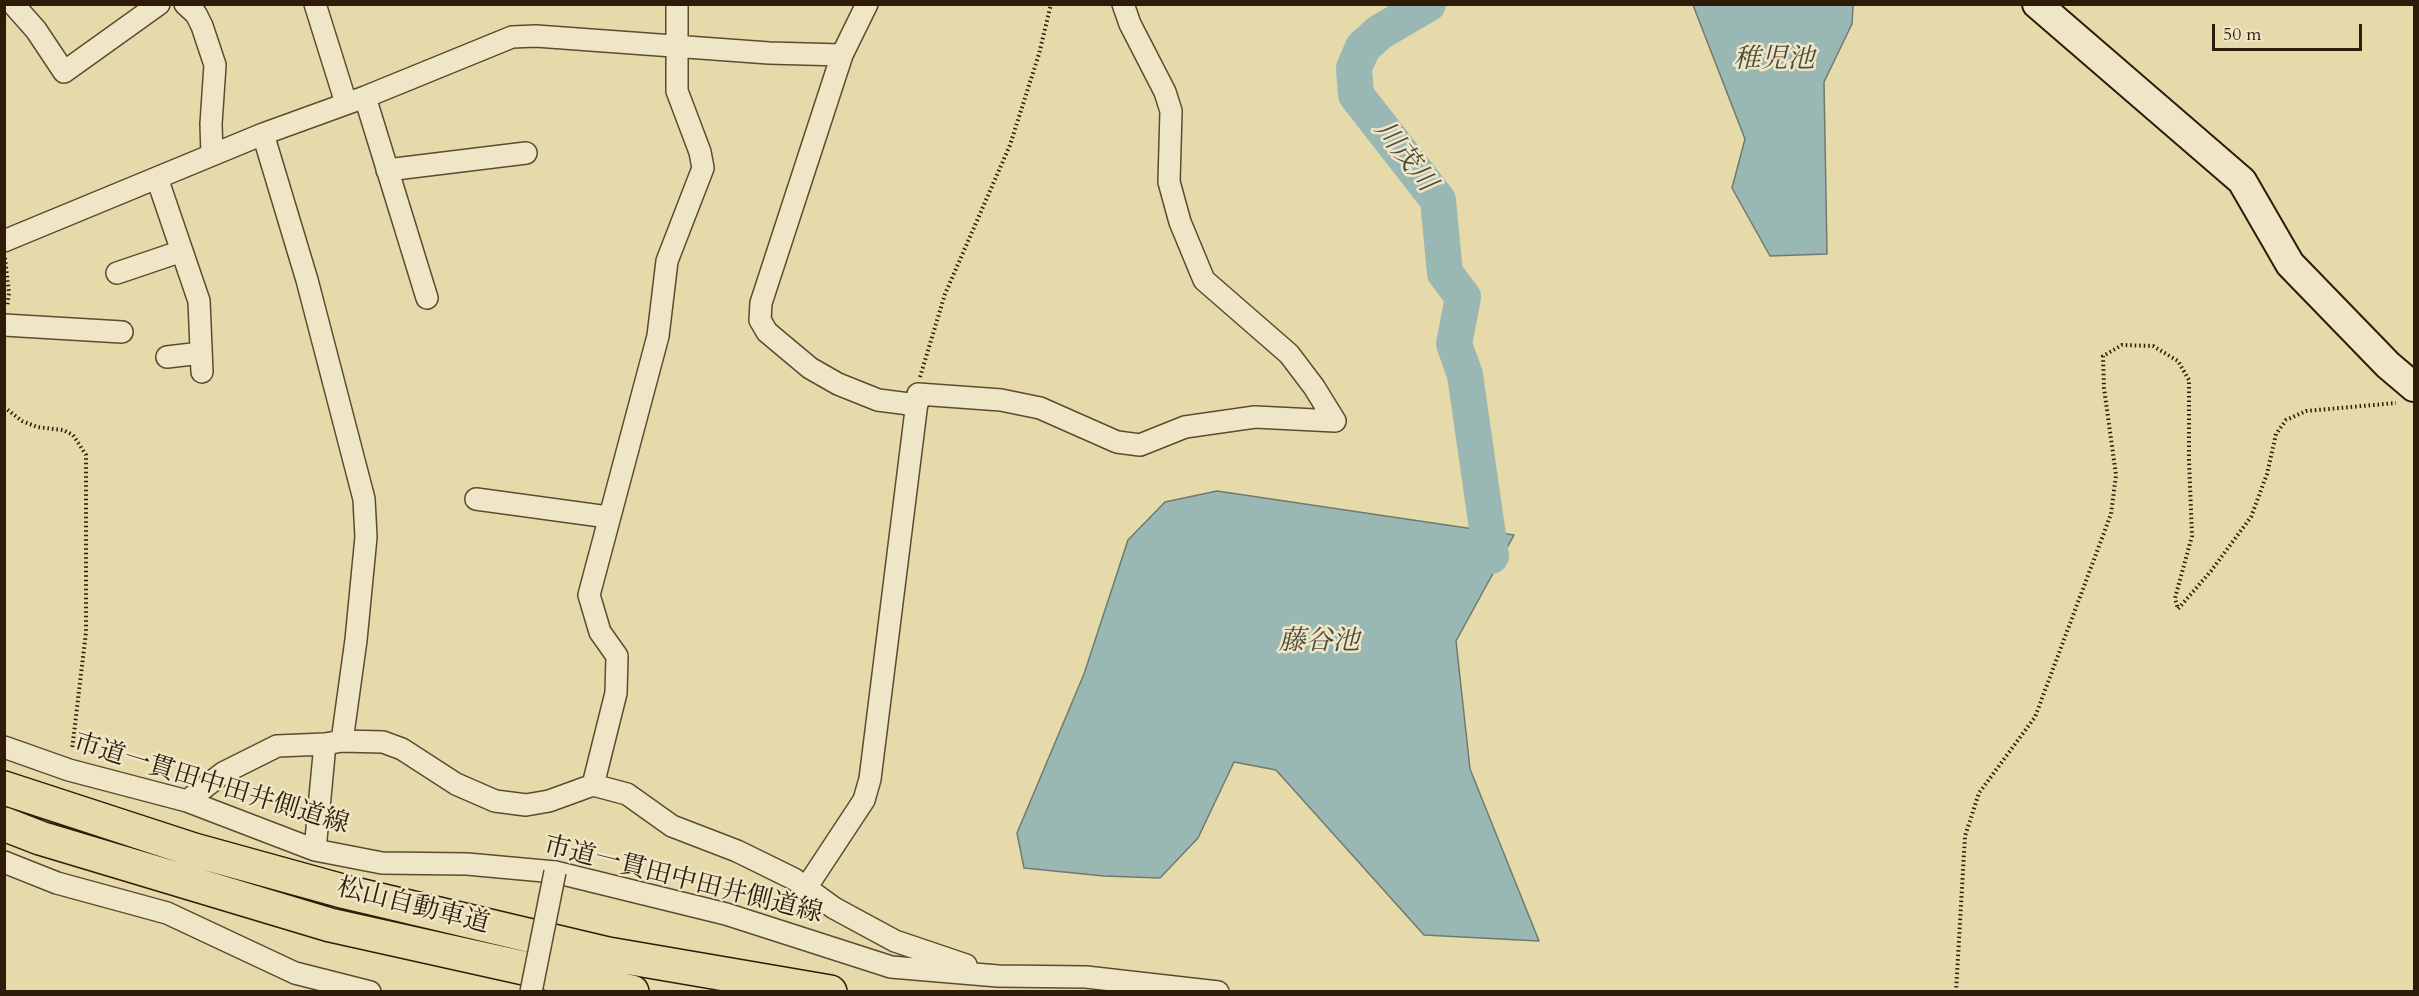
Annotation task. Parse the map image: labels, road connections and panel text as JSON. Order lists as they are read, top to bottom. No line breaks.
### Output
{"streets":{"highway":["松山自動車道"],"street":["市道一貫田中田井側道線"]},"water":["稚児池","川茂川","藤谷池"],"scale_bar":"50 m"}
